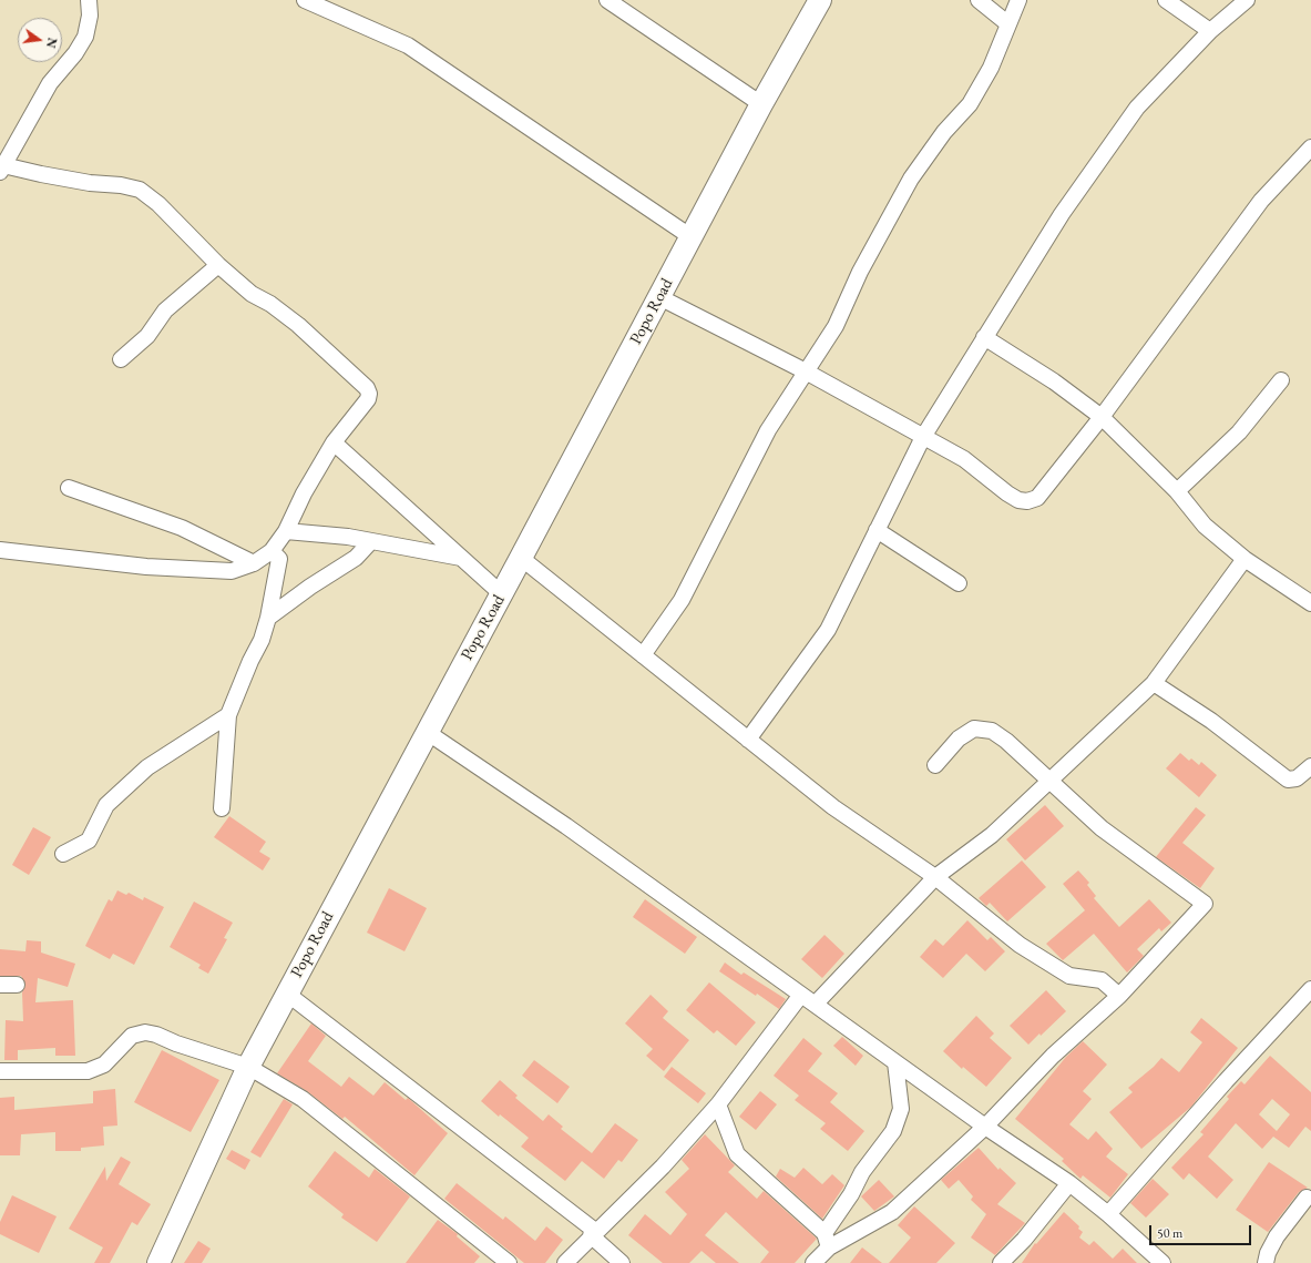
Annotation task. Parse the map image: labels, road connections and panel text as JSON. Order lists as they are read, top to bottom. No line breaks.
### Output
{"streets":{"main road":["Popo Road"]},"scale_bar":"50 m","north":"right"}
